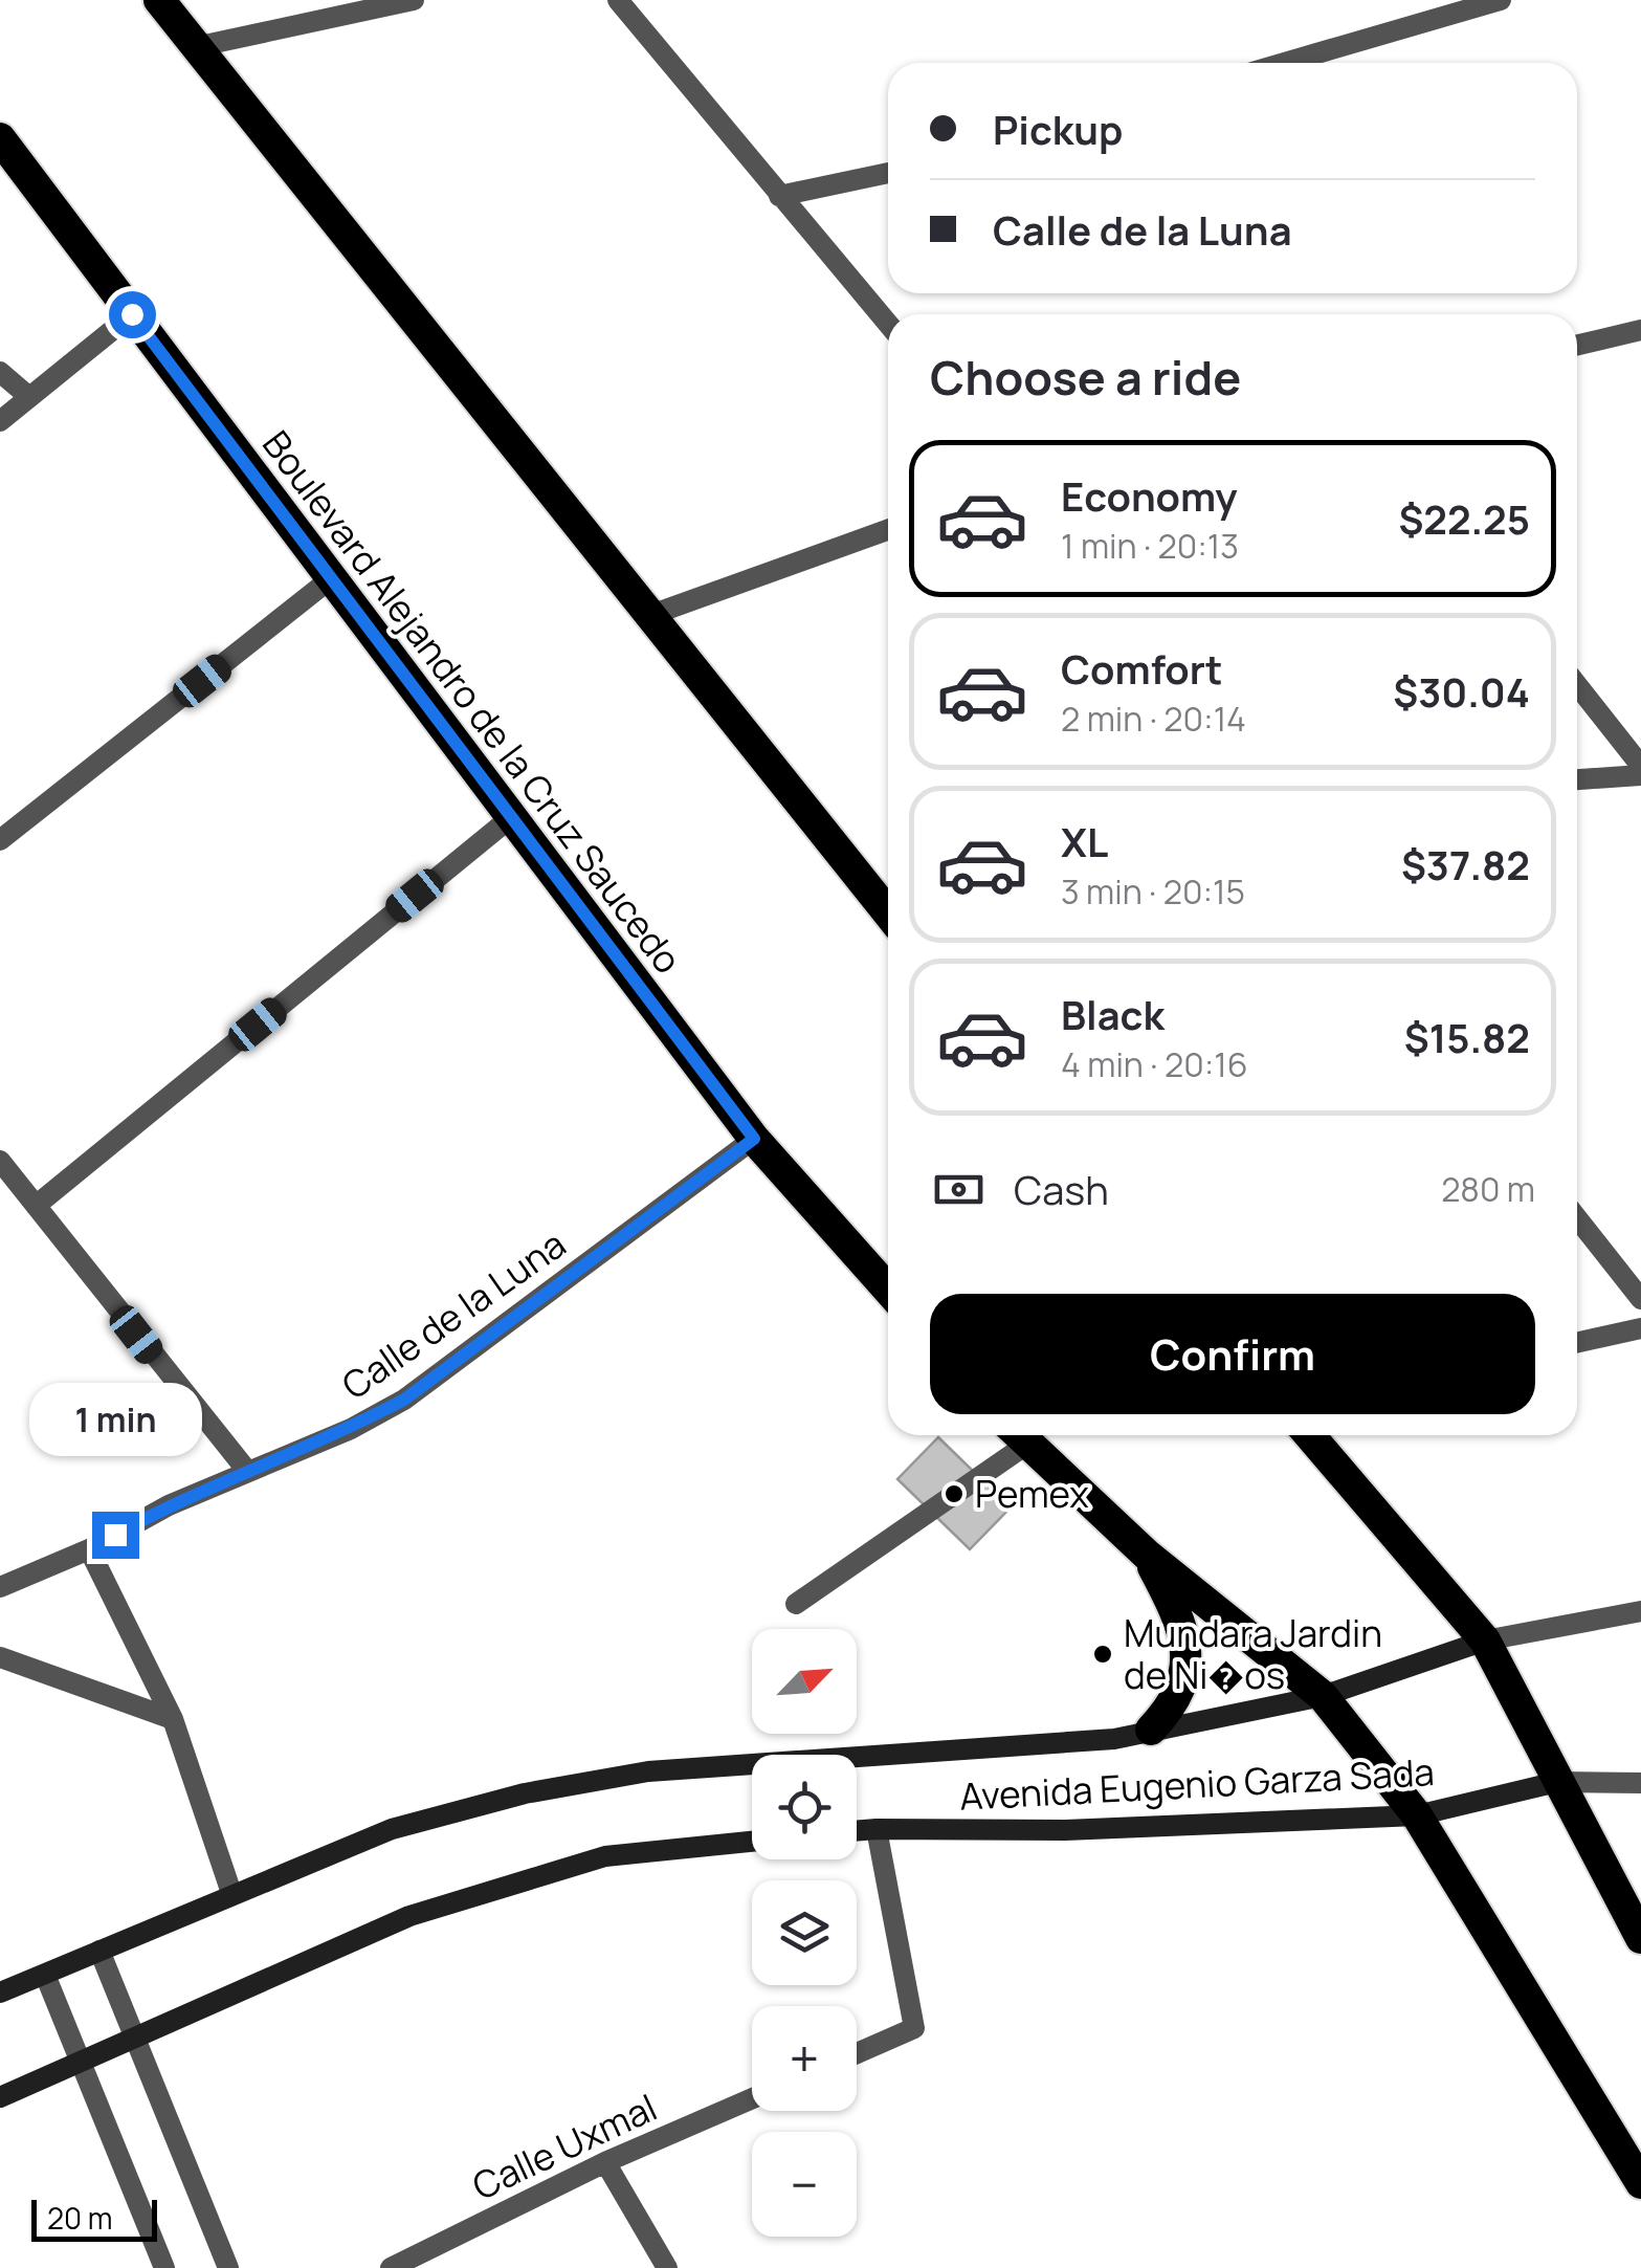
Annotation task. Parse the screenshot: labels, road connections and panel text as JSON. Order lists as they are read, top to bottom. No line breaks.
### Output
{"streets":{"highway":["Boulevard Alejandro de la Cruz Saucedo"],"main road":["Avenida Eugenio Garza Sada"],"street":["Calle de la Luna","Calle Uxmal"]},"crossings":[["Boulevard Alejandro de la Cruz Saucedo","Calle de la Luna"]],"places":["Pemex","Mundara Jardin de Ni�os"],"scale_bar":"20 m","north":"top right","page":{"banner":["Pickup","Calle de la Luna"],"heading":"Choose a ride","list":[{"name":"Economy","note":"1 min · 20:13","value":"$22.25"},{"name":"Comfort","note":"2 min · 20:14","value":"$30.04"},{"name":"XL","note":"3 min · 20:15","value":"$37.82"},{"name":"Black","note":"4 min · 20:16","value":"$15.82"}],"pay":["Cash","280 m"],"buttons":"Confirm","bubble":"1 min","map_buttons":["+","−"],"scale":"20 m"}}
